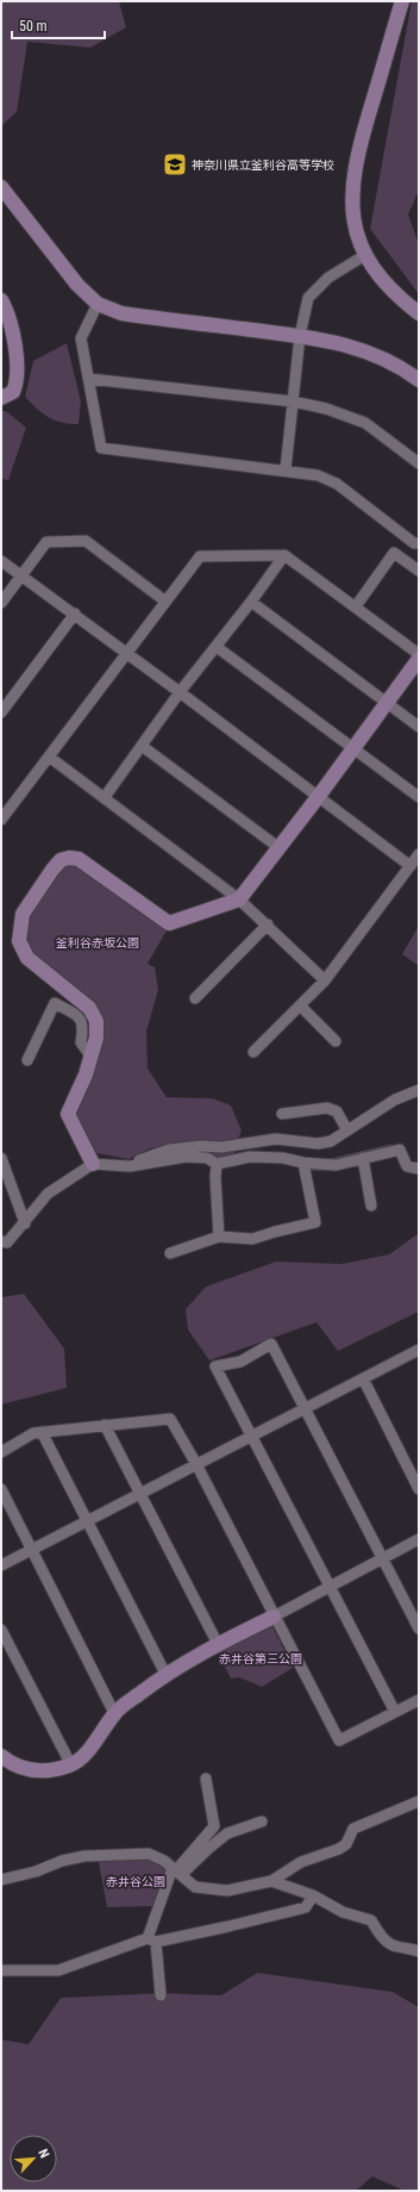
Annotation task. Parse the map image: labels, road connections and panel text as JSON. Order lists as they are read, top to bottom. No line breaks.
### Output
{"parks":["釜利谷赤坂公園","赤井谷第三公園","赤井谷公園"],"places":{"school or university":["神奈川県立釜利谷高等学校"]},"scale_bar":"50 m","north":"top right"}
